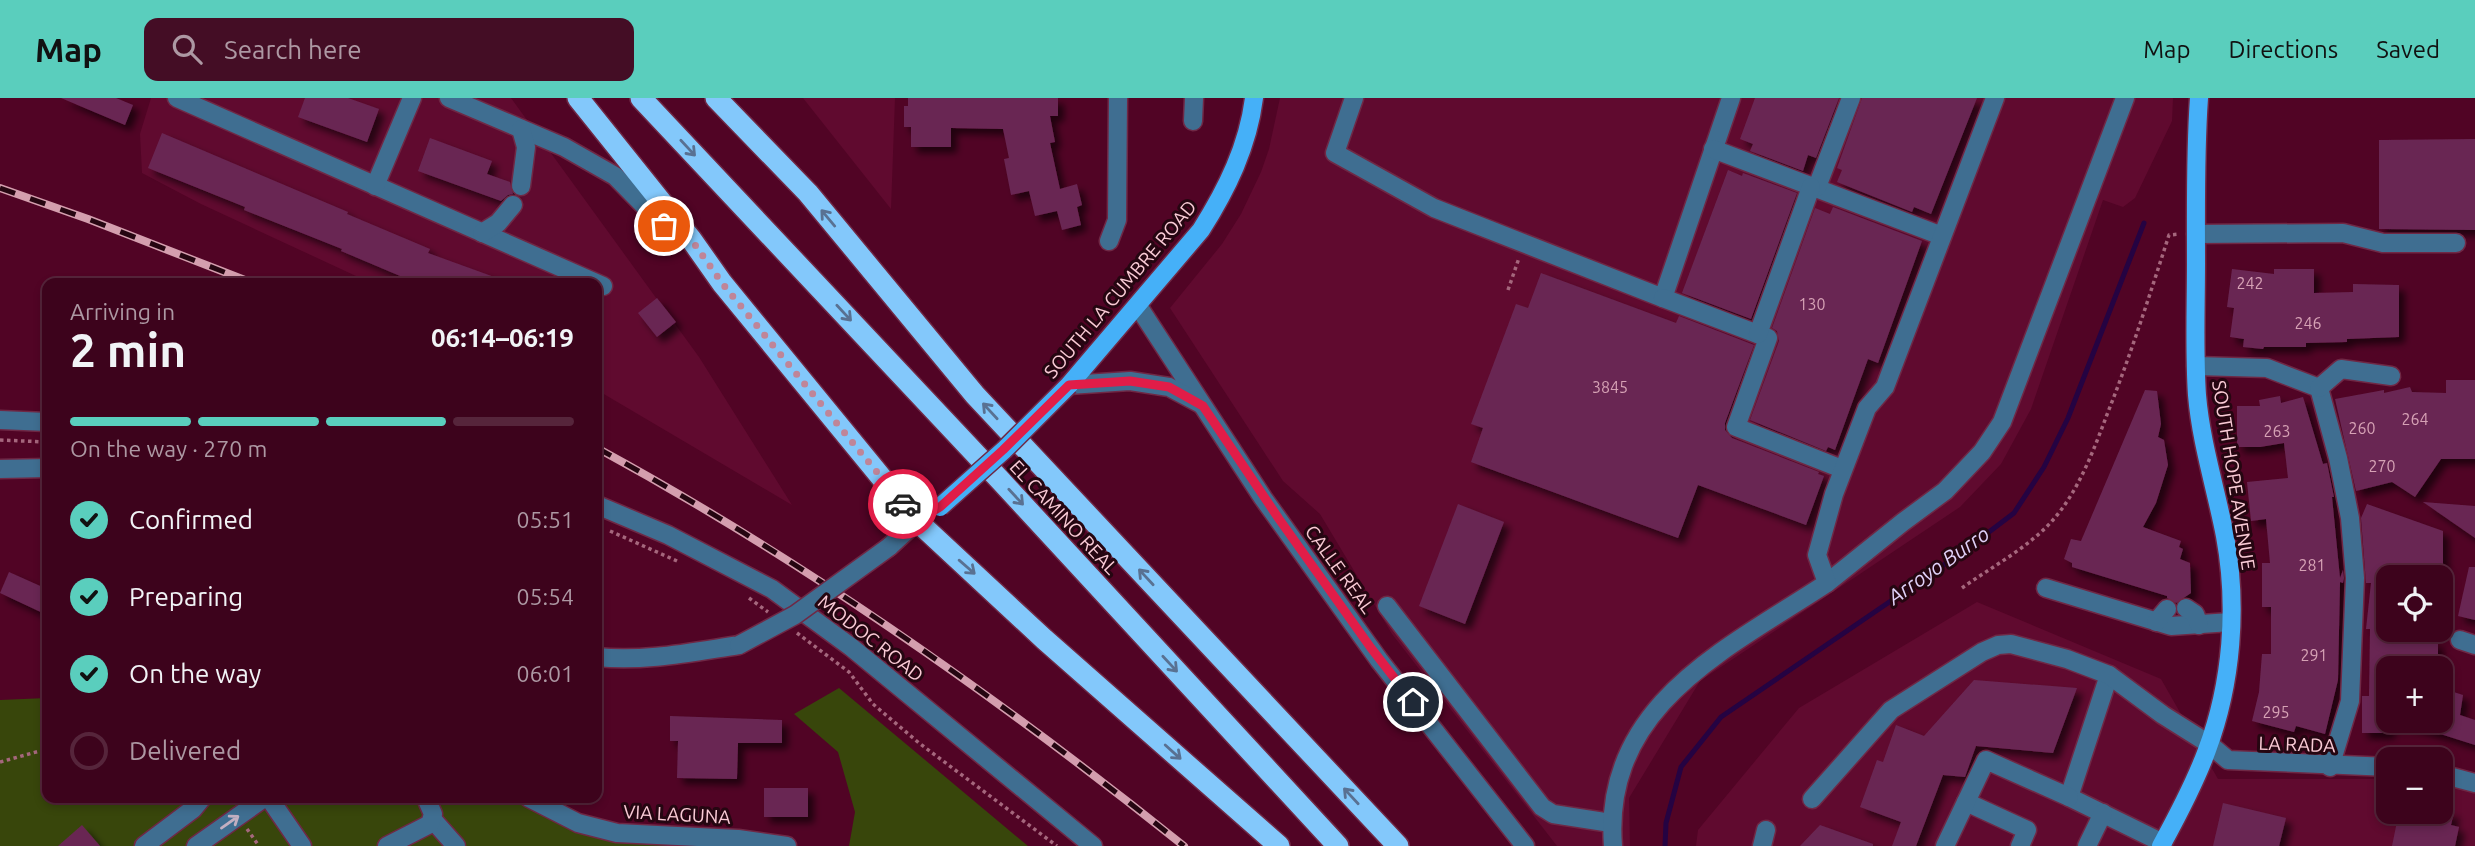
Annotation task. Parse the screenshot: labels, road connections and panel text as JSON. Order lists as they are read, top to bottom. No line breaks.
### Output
{"streets":{"highway":["EL CAMINO REAL"],"main road":["SOUTH LA CUMBRE ROAD","SOUTH HOPE AVENUE"],"street":["CALLE REAL","MODOC ROAD","LA RADA","VIA LAGUNA"]},"crossings":[["SOUTH LA CUMBRE ROAD","CALLE REAL"],["SOUTH HOPE AVENUE","LA RADA"]],"water":["Arroyo Burro"],"house_numbers":["242","130","246","3845","264","260","263","270","281","291","295"],"page":{"header":"Map","search":"Search here","nav":["Map","Directions","Saved"],"heading":["2 min","Arriving in","06:14–06:19"],"bar":"On the way · 270 m","list":[["Confirmed","05:51"],["Preparing","05:54"],["On the way","06:01"],"Delivered"],"map_buttons":["+","−"]}}
